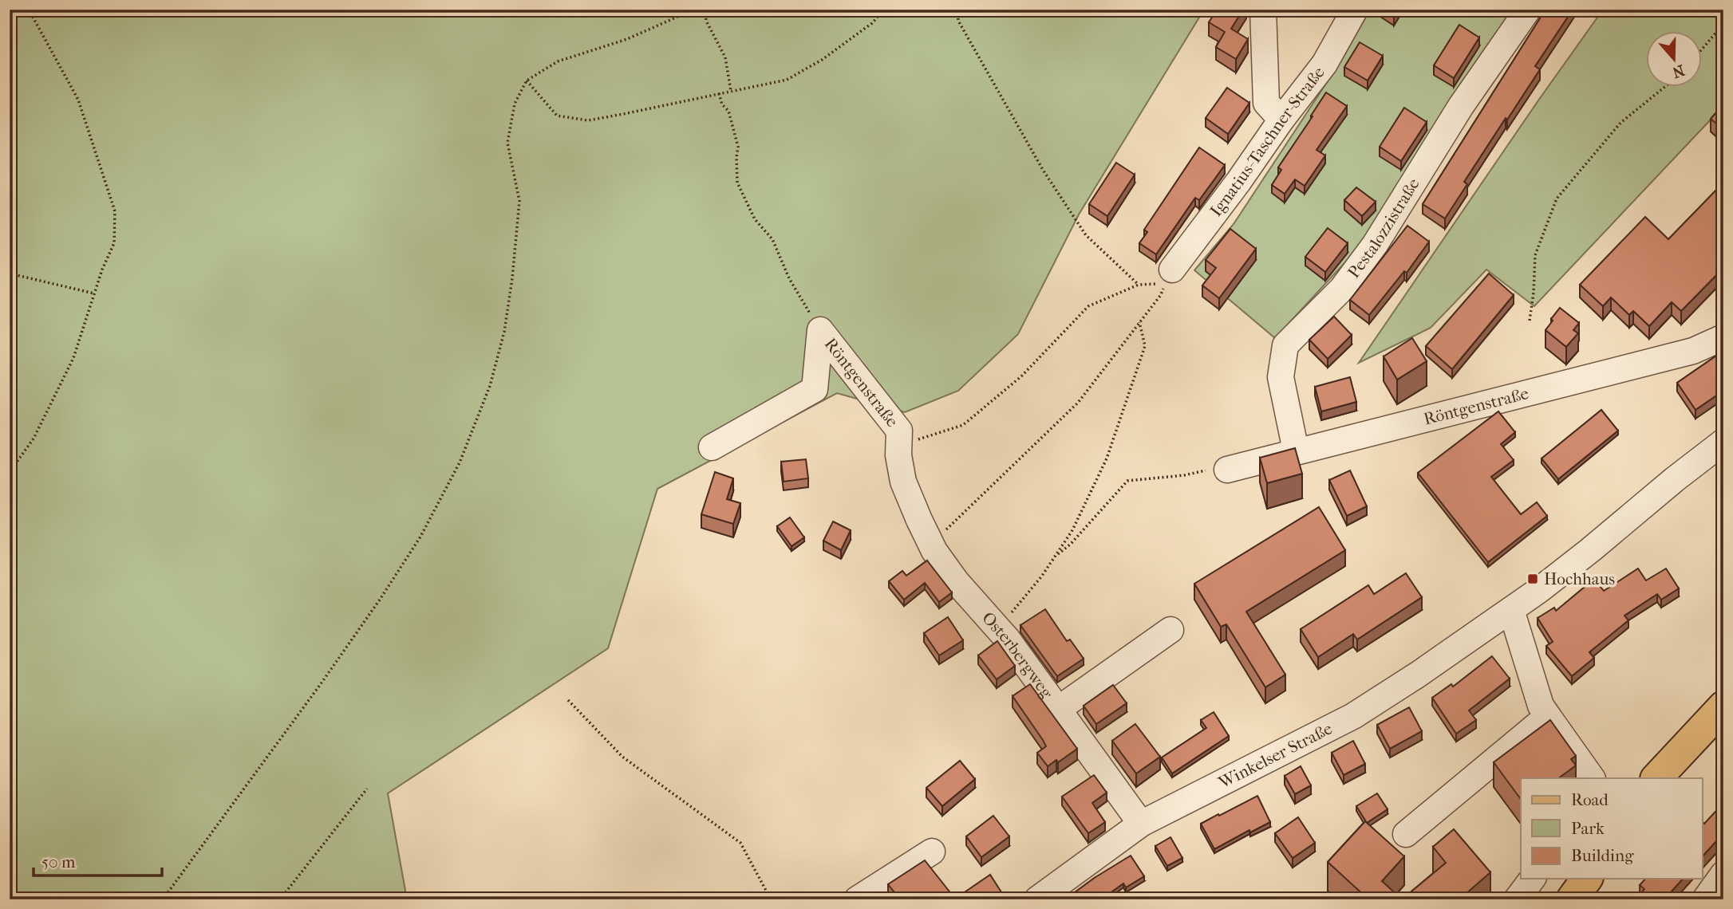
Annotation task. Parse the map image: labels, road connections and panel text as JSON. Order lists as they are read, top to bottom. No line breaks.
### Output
{"streets":{"street":["Ignatius-Taschner-Straße","Pestalozzistraße","Röntgenstraße","Osterbergweg","Winkelser Straße"]},"crossings":[["Pestalozzistraße","Röntgenstraße"],["Röntgenstraße","Osterbergweg"],["Osterbergweg","Winkelser Straße"]],"places":{"transit":["Hochhaus"]},"legend":["Road","Park","Building"],"scale_bar":"50 m","north":"bottom"}
